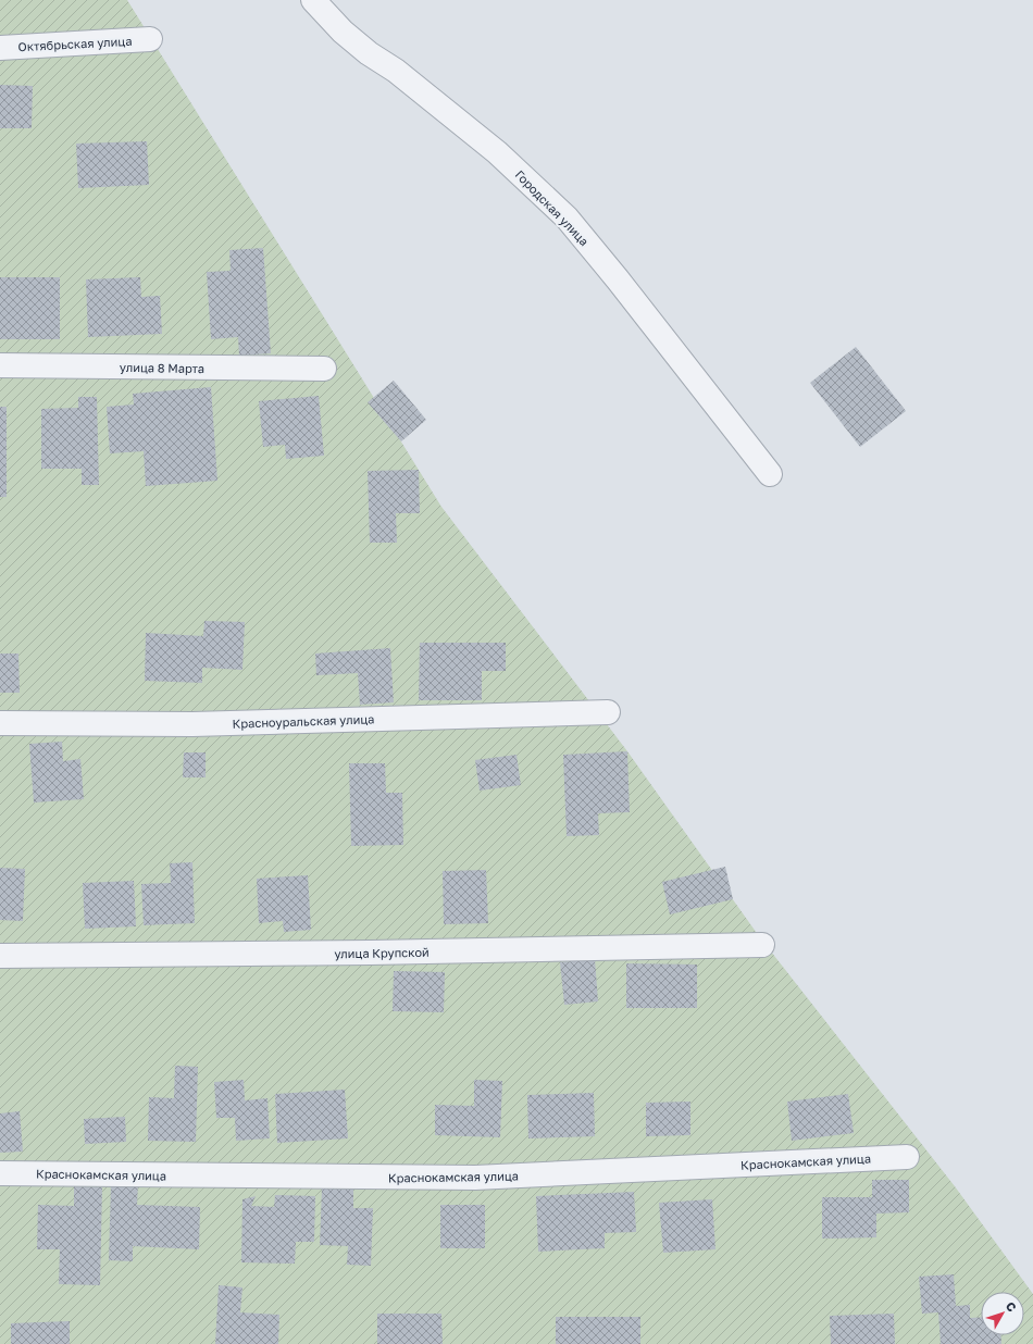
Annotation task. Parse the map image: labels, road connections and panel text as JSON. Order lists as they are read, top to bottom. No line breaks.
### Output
{"streets":{"street":["Октябрьская улица","Городская улица","улица 8 Марта","Красноуральская улица","улица Крупской","Краснокамская улица"]},"north":"top right"}
